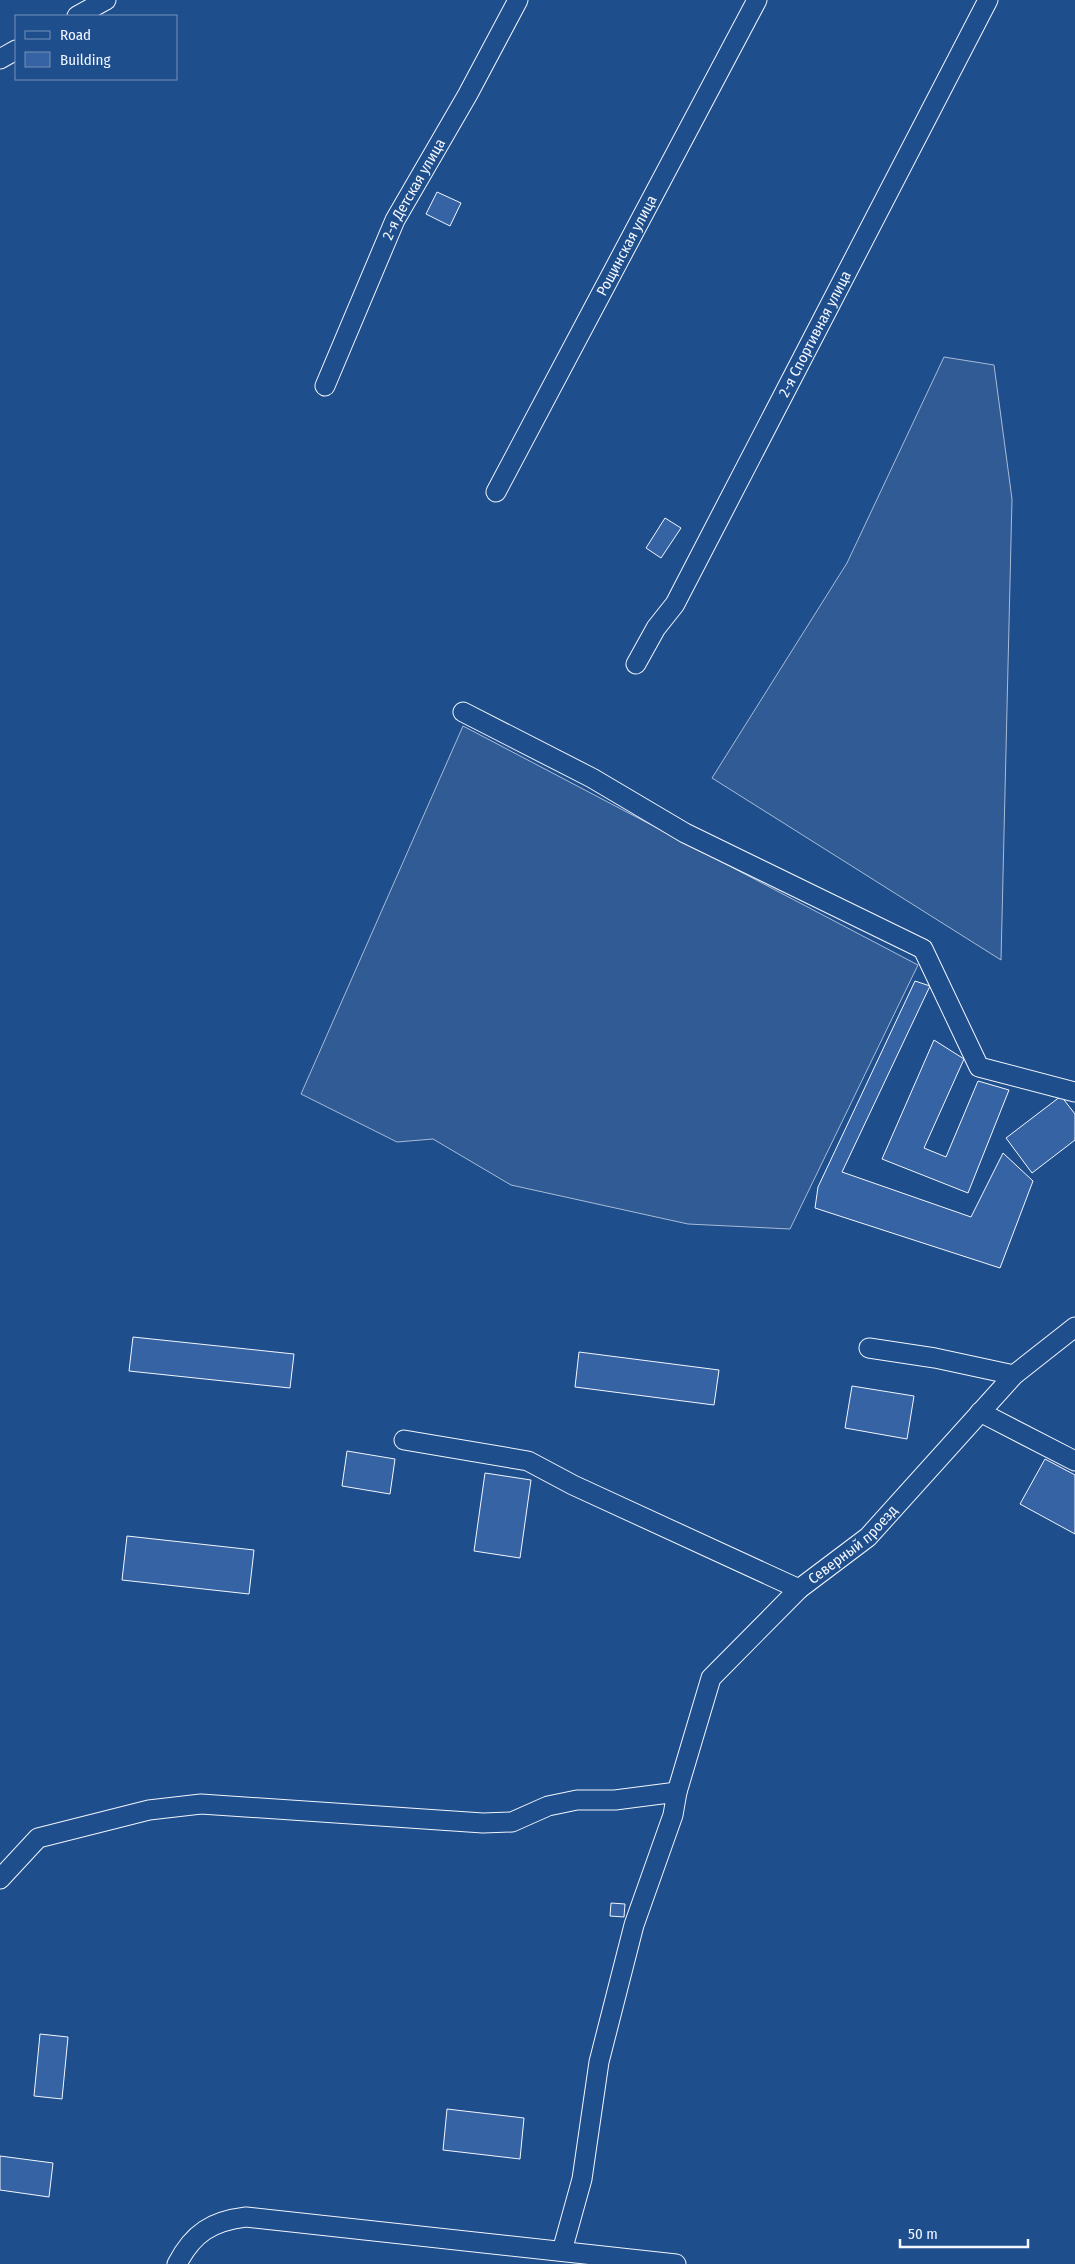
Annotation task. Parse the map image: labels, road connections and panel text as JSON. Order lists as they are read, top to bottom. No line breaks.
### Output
{"streets":{"street":["2-я Детская улица","Рощинская улица","2-я Спортивная улица","Северный проезд"]},"legend":["Road","Building"],"scale_bar":"50 m"}
